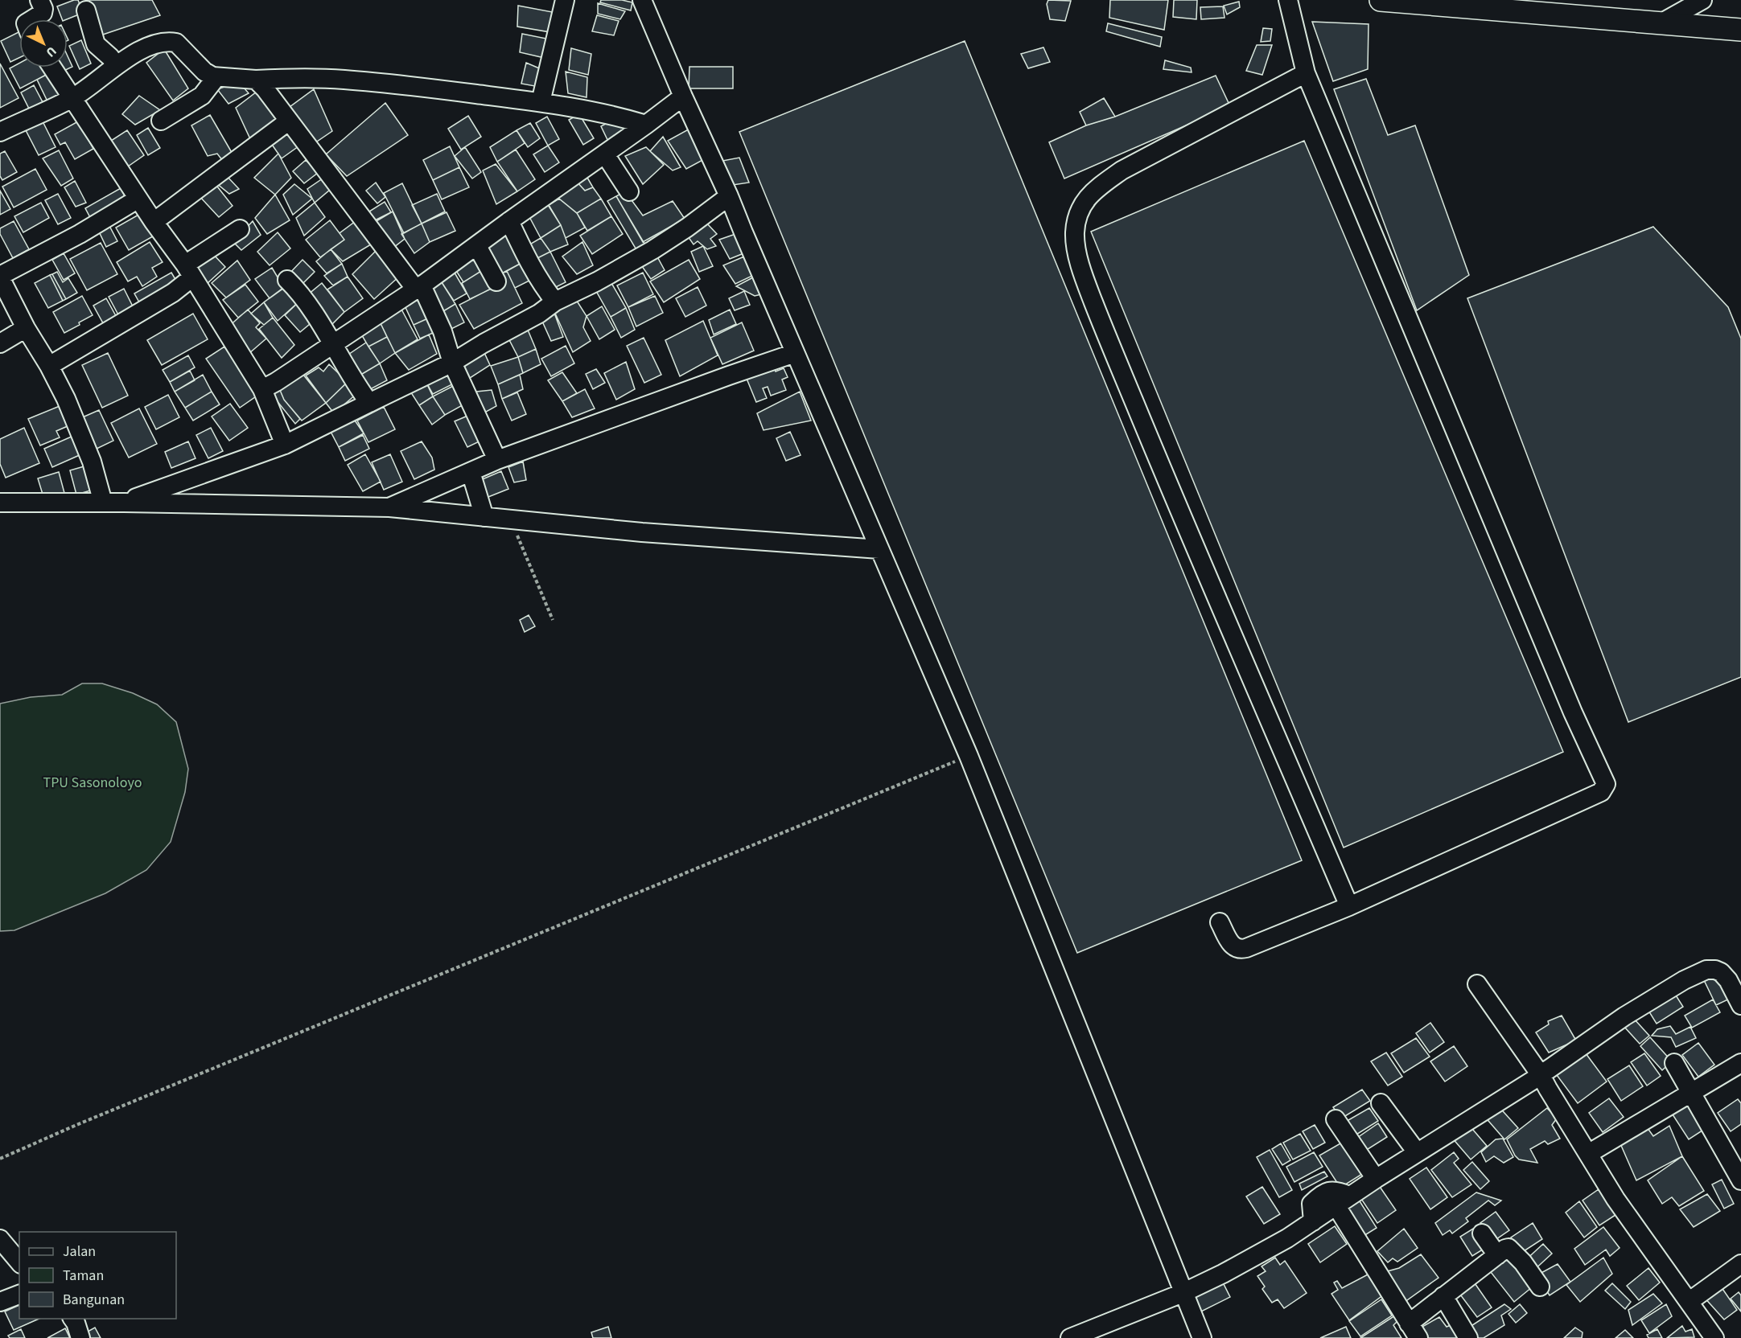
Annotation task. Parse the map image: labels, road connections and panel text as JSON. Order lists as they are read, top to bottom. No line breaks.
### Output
{"parks":["TPU Sasonoloyo"],"legend":["Jalan","Taman","Bangunan"],"north":"bottom right"}
